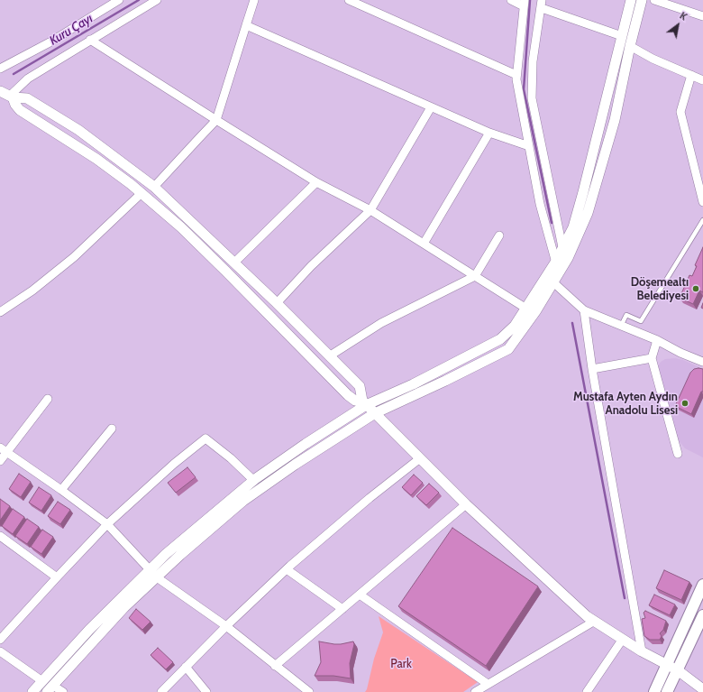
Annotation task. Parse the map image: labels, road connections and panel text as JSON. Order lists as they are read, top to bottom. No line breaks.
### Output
{"water":["Kuru Çayı"],"parks":["Park"],"places":["Döşemealtı Belediyesi","Mustafa Ayten Aydın Anadolu Lisesi"],"north":"top right"}
